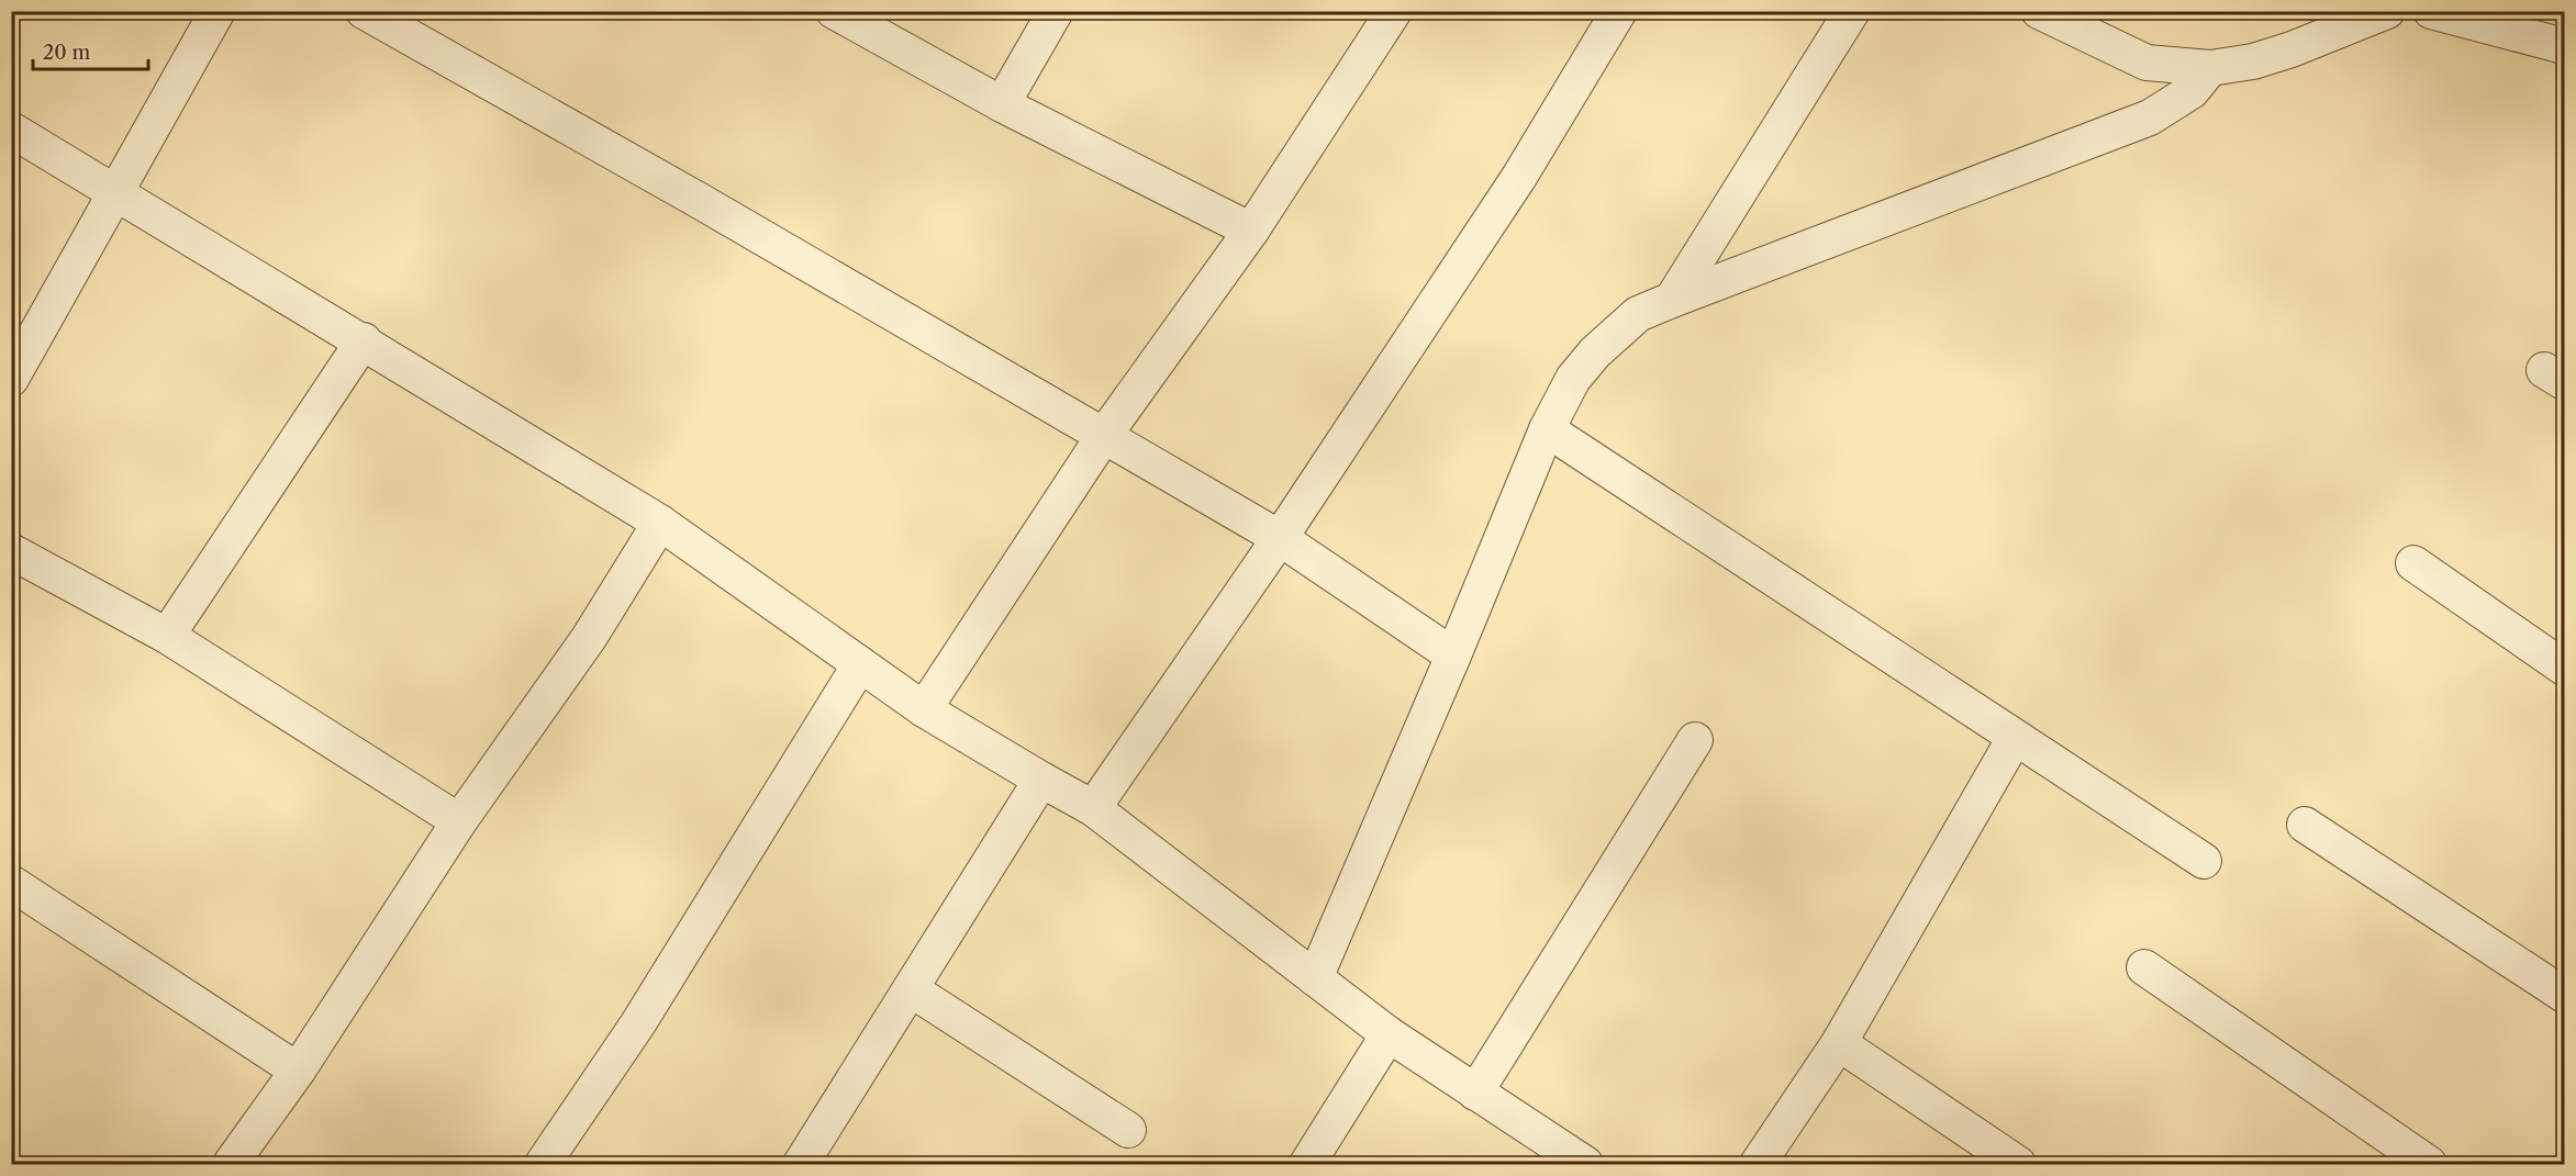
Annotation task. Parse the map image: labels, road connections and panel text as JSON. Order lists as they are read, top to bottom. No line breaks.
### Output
{"scale_bar":"20 m"}
